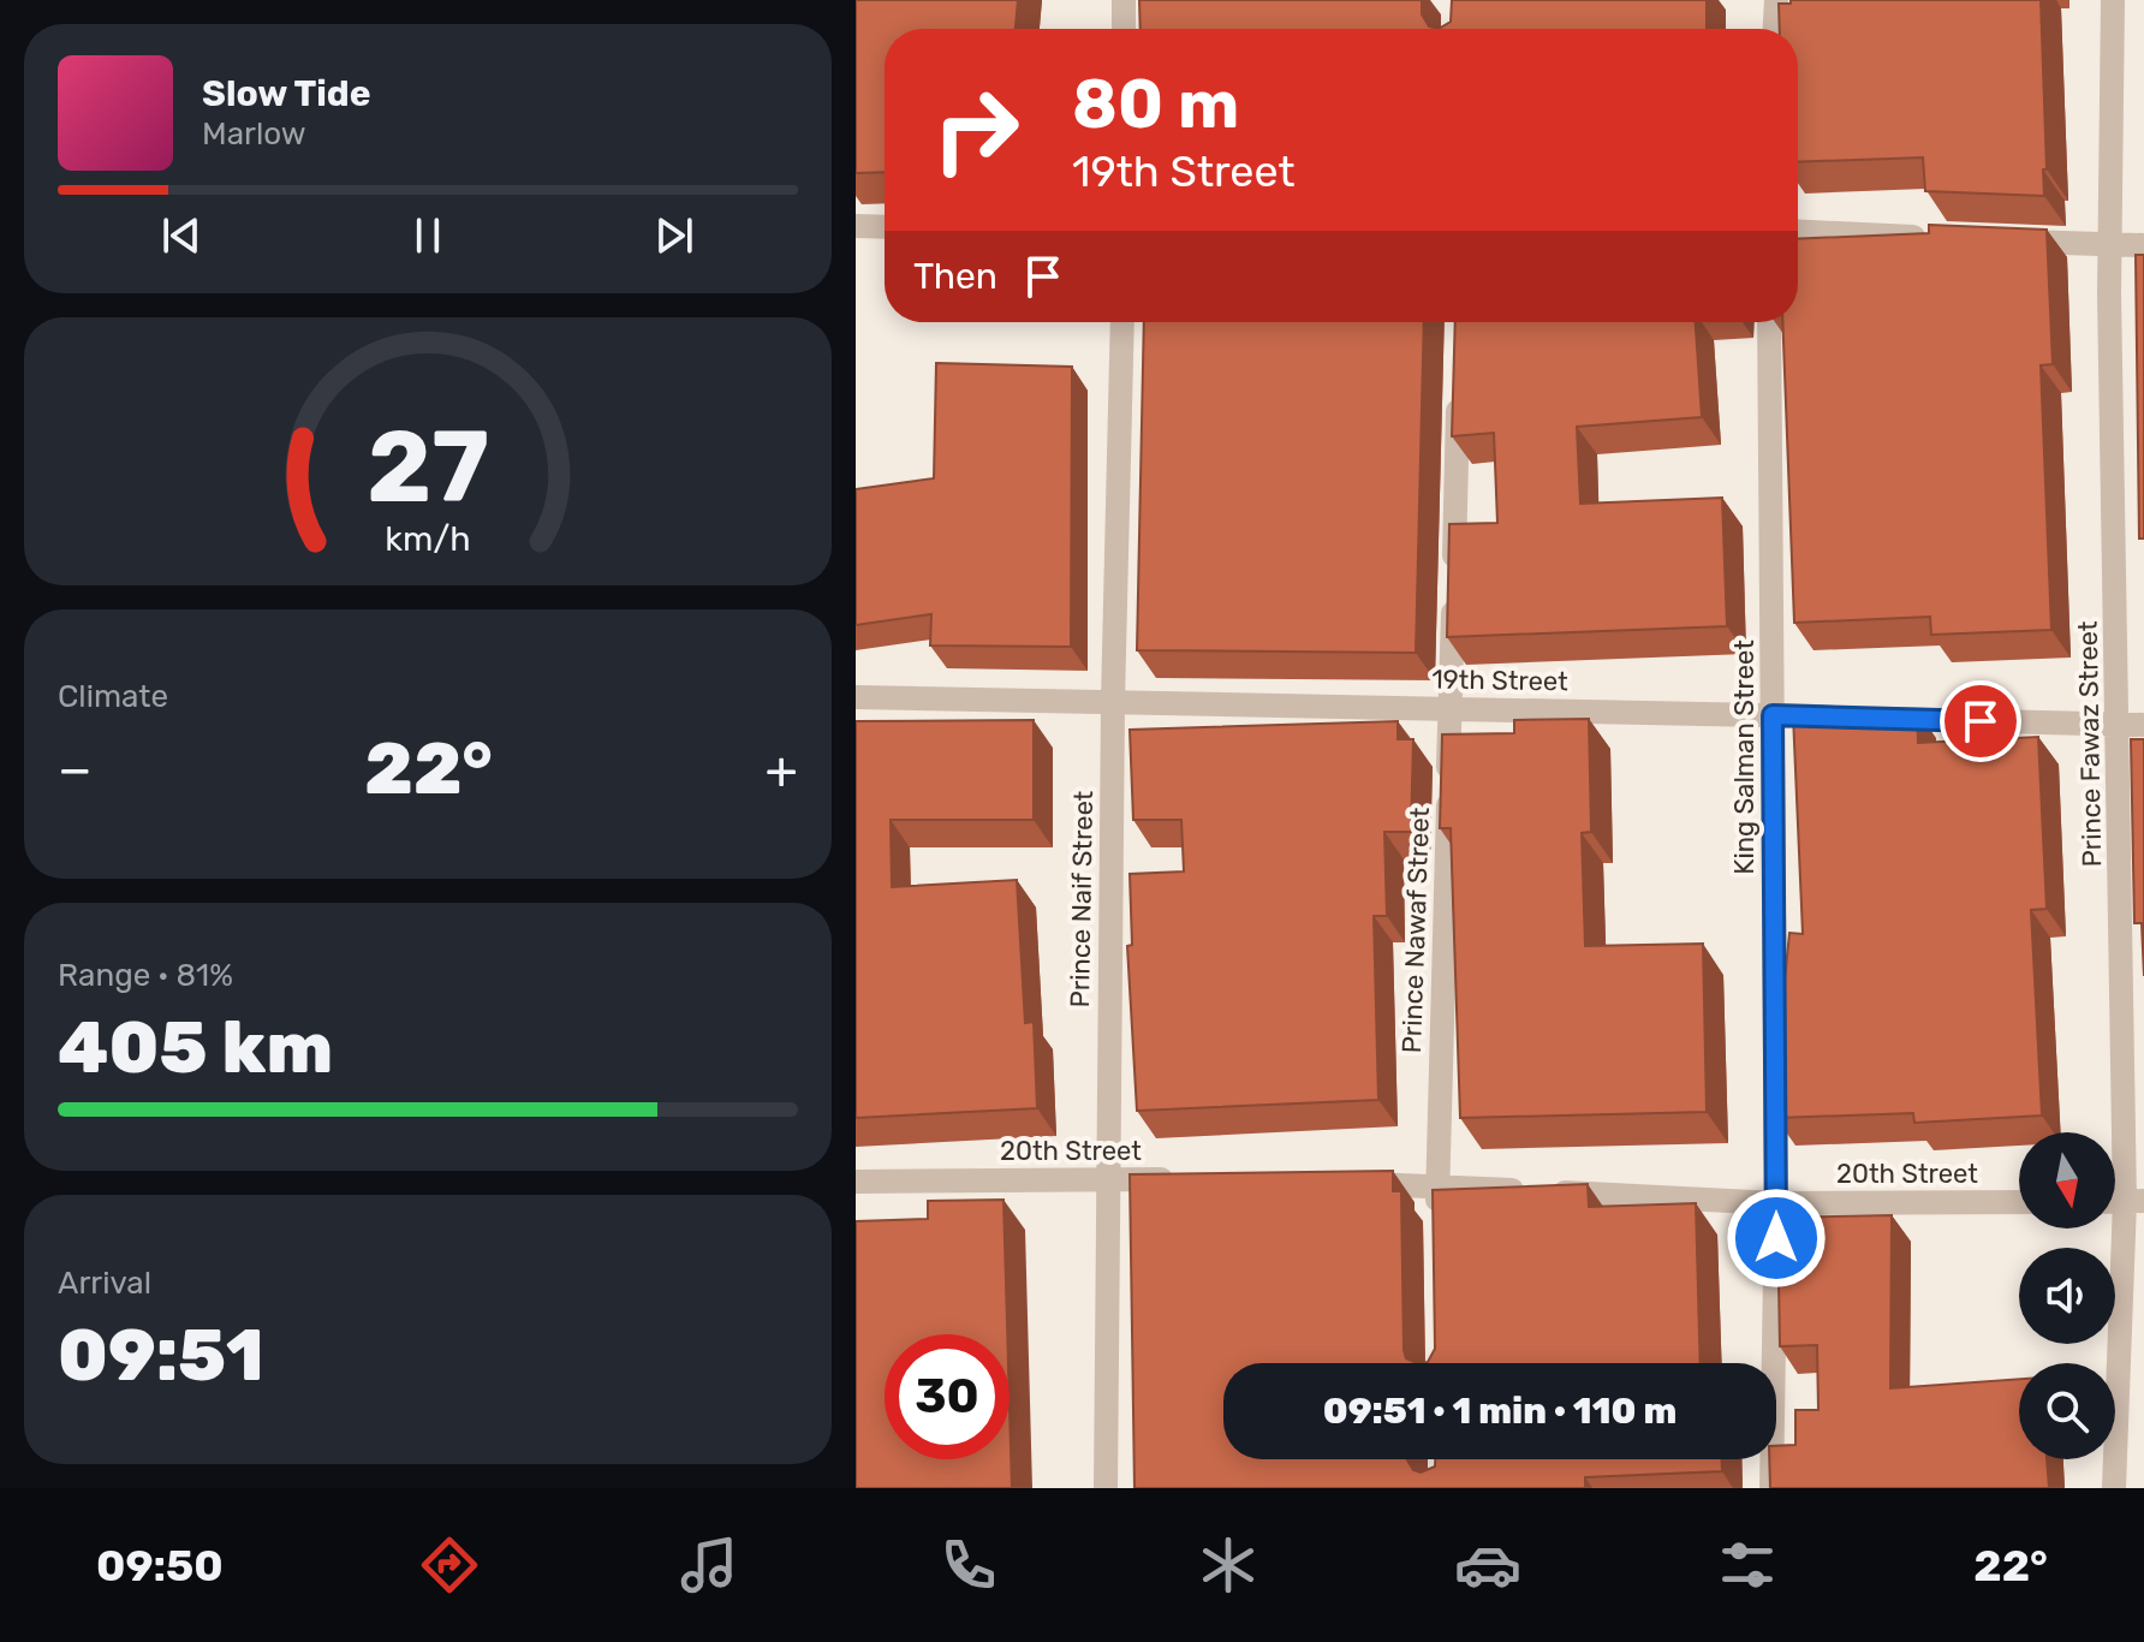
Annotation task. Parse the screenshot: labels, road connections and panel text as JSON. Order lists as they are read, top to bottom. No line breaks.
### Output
{"streets":{"street":["19th Street","Prince Fawaz Street","King Salman Street","Prince Naif Street","Prince Nawaf Street","20th Street"]},"crossings":[["19th Street","Prince Fawaz Street"],["19th Street","King Salman Street"],["19th Street","Prince Naif Street"],["19th Street","Prince Nawaf Street"],["King Salman Street","20th Street"],["Prince Naif Street","20th Street"],["Prince Nawaf Street","20th Street"]],"north":"bottom","page":{"turn":["80 m","19th Street"],"song":["Slow Tide","Marlow"],"then":"Then","tile":["Climate",["Range · 81%","405 km"],["Arrival","09:51"]],"heat":["−","22°","+"],"limit":"30","trip":"09:51 · 1 min · 110 m","tabs":["09:50","22°"],"gauge":["27","km/h"]}}
